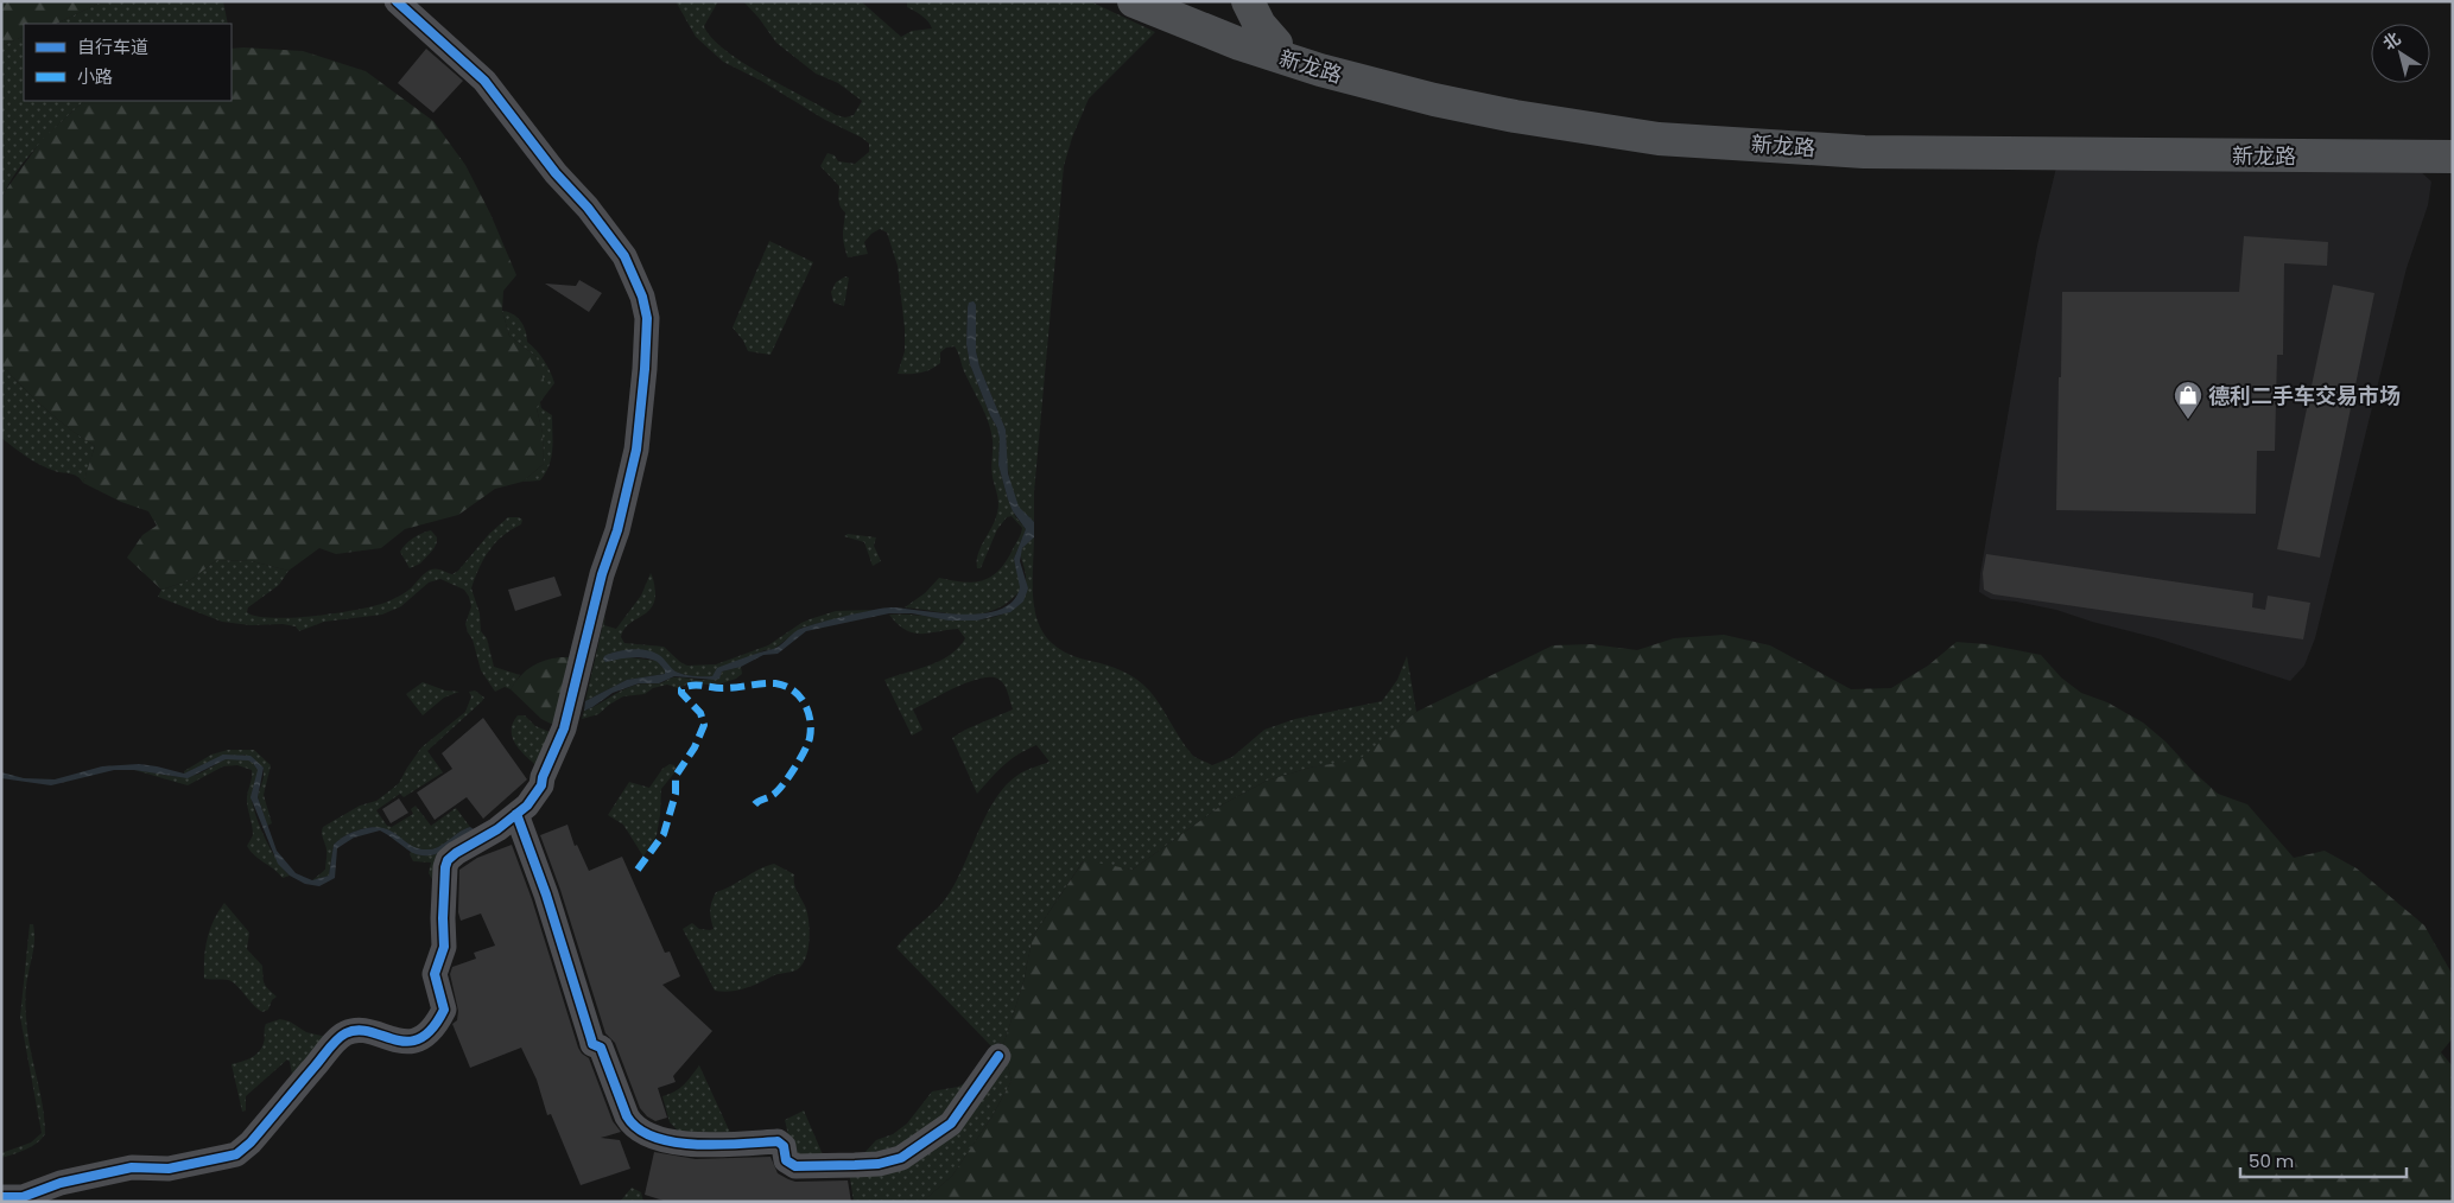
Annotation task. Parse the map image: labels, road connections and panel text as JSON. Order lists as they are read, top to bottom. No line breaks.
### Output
{"streets":{"main road":["新龙路"]},"places":{"shop":["德利二手车交易市场"]},"legend":["自行车道","小路"],"scale_bar":"50 m","north":"top left"}
